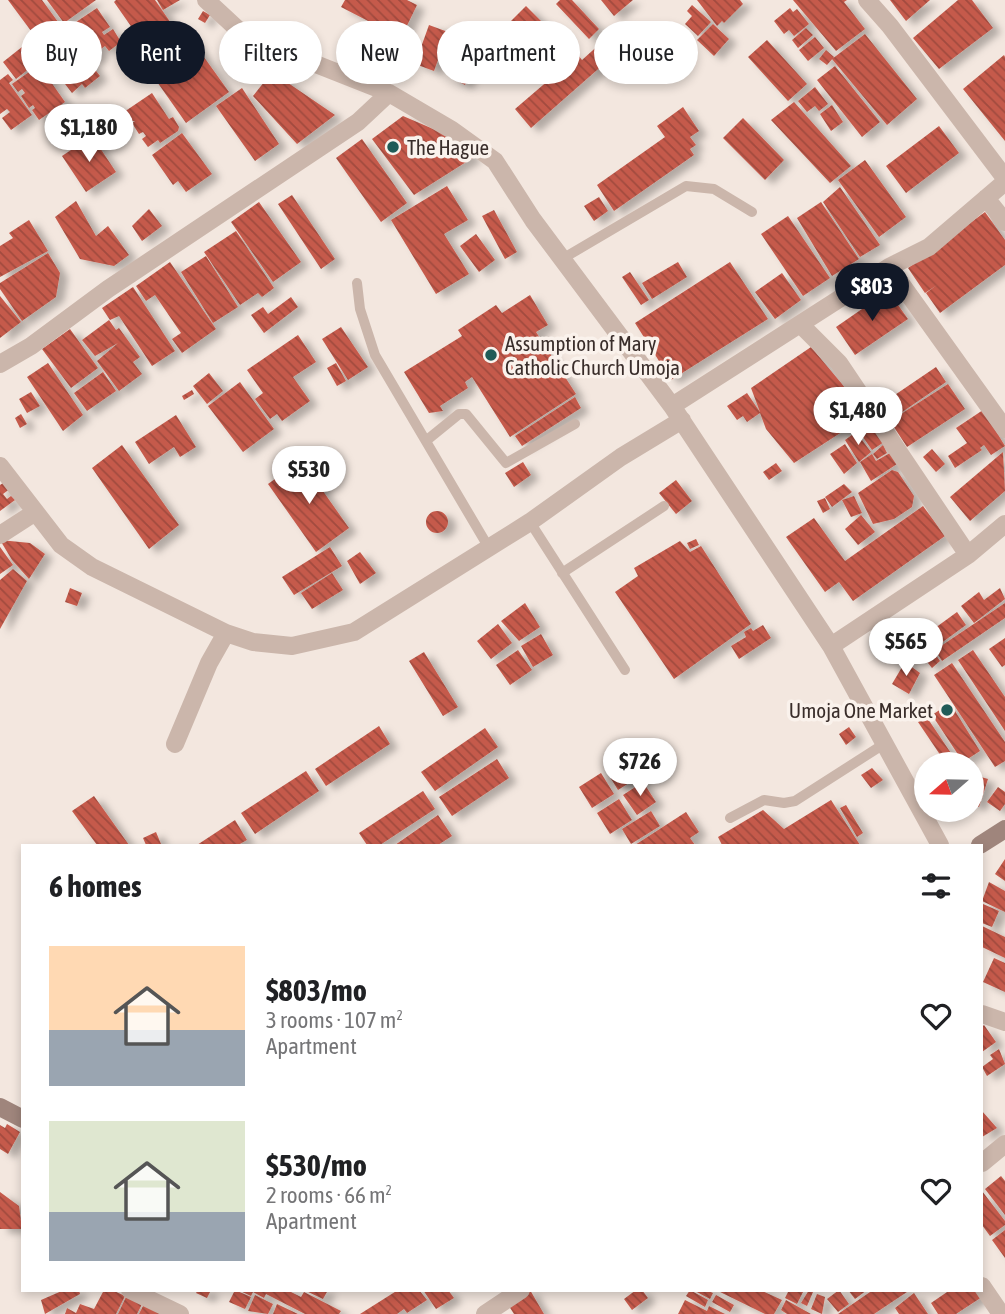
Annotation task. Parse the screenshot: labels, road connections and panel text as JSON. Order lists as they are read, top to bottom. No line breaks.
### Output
{"places":["The Hague","Assumption of Mary Catholic Church Umoja","Umoja One Market"],"north":"left","page":{"chip":["Buy","Rent","Filters","New","Apartment","House"],"price":["$1,180","$803","$1,480","$530","$565","$726"],"heading":"6 homes","list":[{"name":"$803/mo","note":"3 rooms · 107 m² · Apartment"},{"name":"$530/mo","note":"2 rooms · 66 m² · Apartment"}]}}
